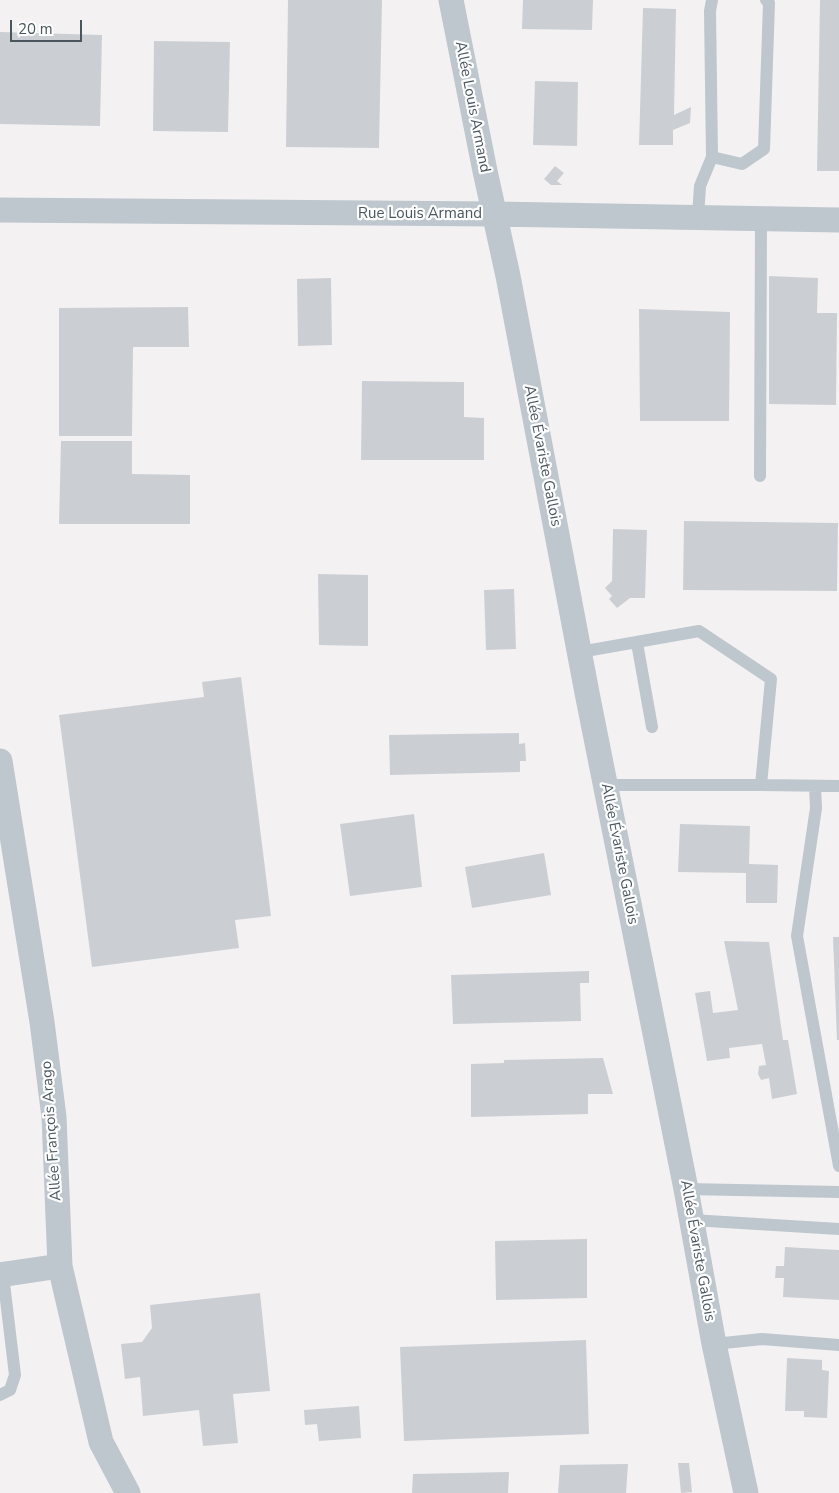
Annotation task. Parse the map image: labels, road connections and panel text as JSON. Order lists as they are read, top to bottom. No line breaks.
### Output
{"streets":{"street":["Allée Louis Armand","Rue Louis Armand","Allée Évariste Gallois","Allée François Arago"]},"crossings":[["Allée Louis Armand","Rue Louis Armand"],["Allée Louis Armand","Allée Évariste Gallois"],["Rue Louis Armand","Allée Évariste Gallois"]],"scale_bar":"20 m"}
